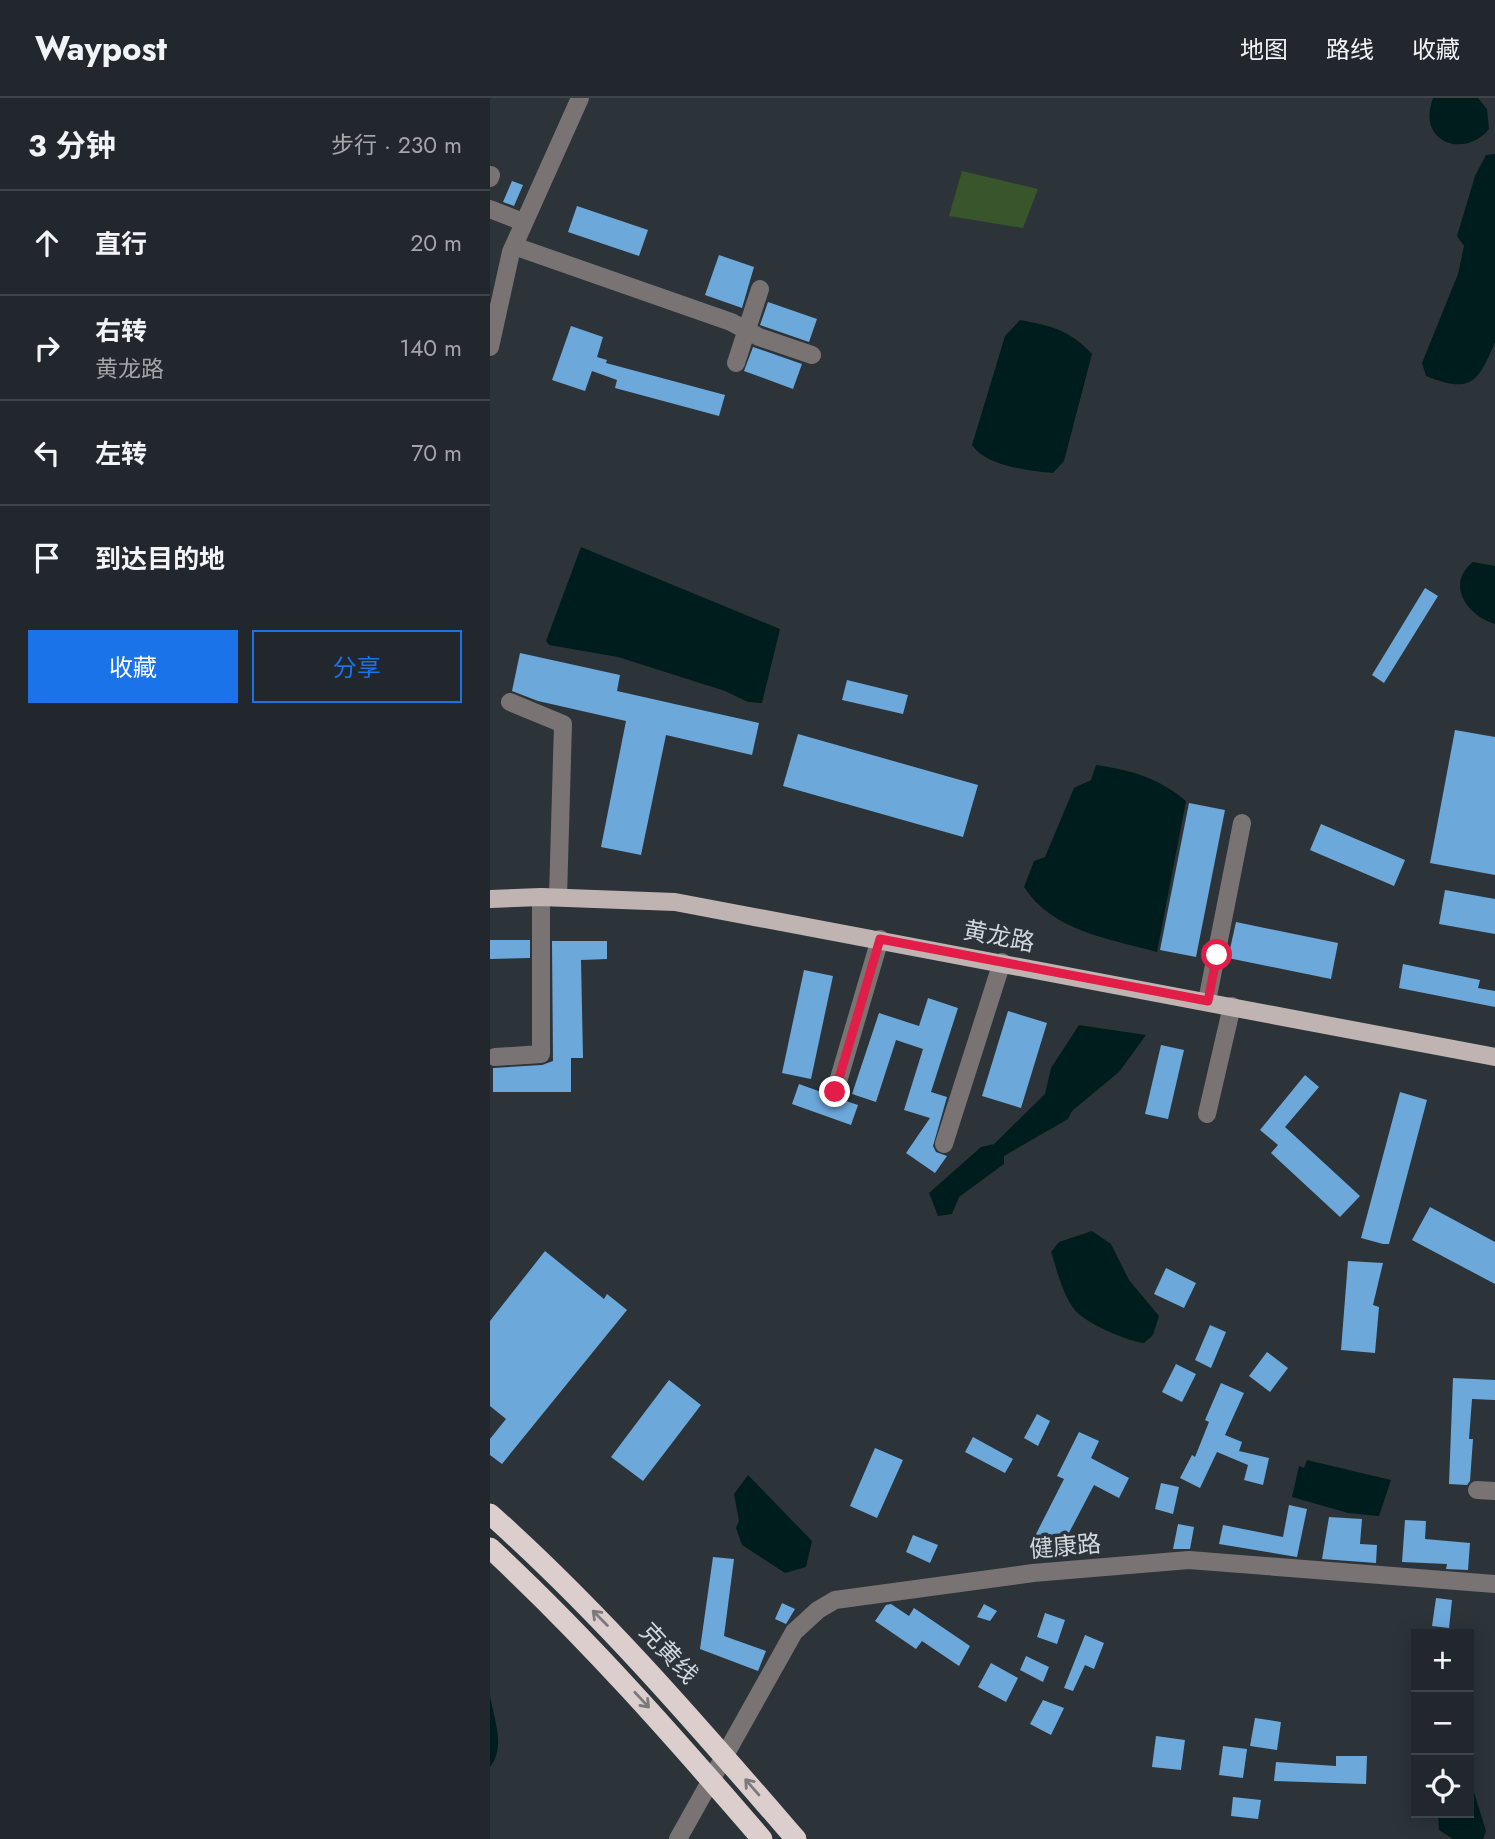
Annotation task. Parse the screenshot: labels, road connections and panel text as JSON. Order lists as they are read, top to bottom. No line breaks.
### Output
{"streets":{"highway":["克黄线"],"main road":["黄龙路"],"street":["健康路"]},"crossings":[["健康路","克黄线"]],"page":{"header":"Waypost","nav":["地图","路线","收藏"],"heading":["3 分钟","步行 · 230 m"],"list":[["直行","20 m"],["右转","黄龙路","140 m"],["左转","70 m"],"到达目的地"],"buttons":["收藏","分享"],"map_buttons":["+","−"]}}
